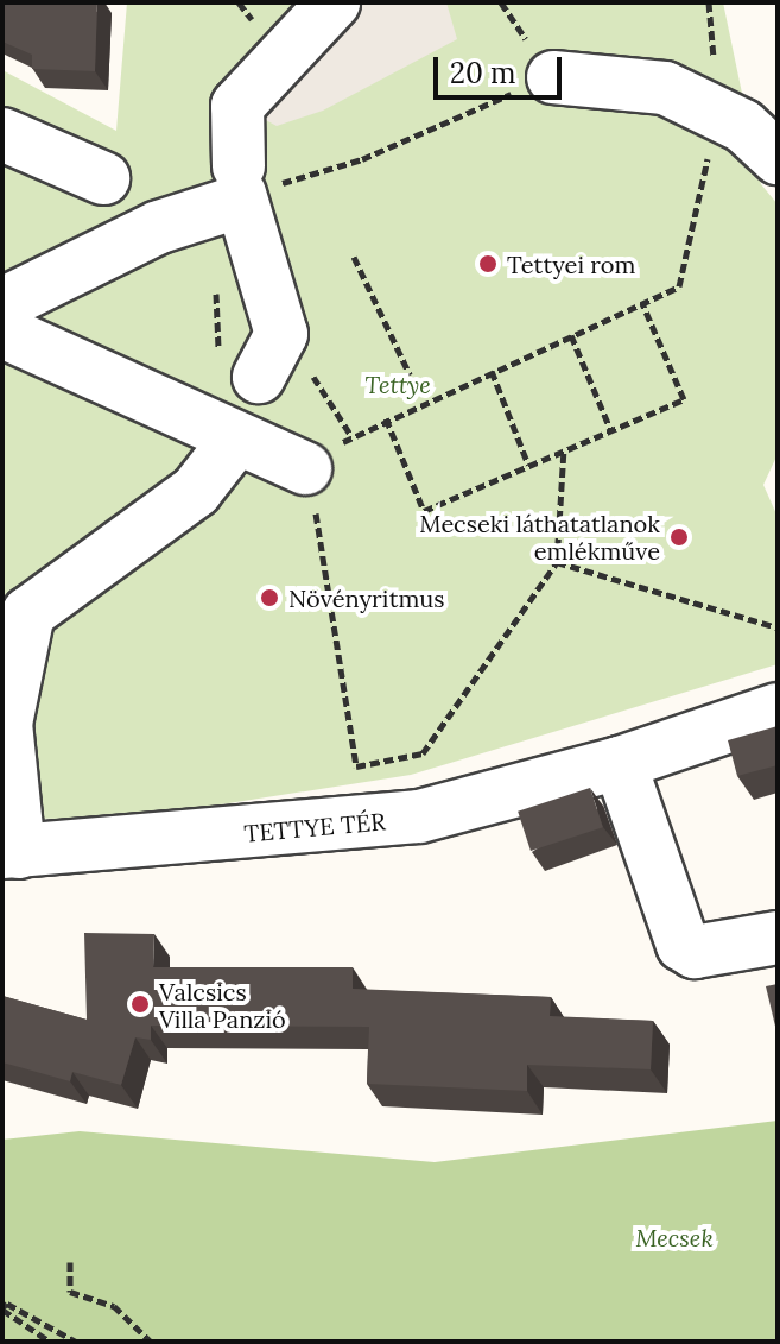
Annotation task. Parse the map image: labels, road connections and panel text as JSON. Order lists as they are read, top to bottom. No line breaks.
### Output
{"streets":{"street":["TETTYE TÉR"]},"parks":["Tettye","Mecsek"],"places":["Tettyei rom","Mecseki láthatatlanok emlékműve","Növényritmus","Valcsics Villa Panzió"],"scale_bar":"20 m"}
